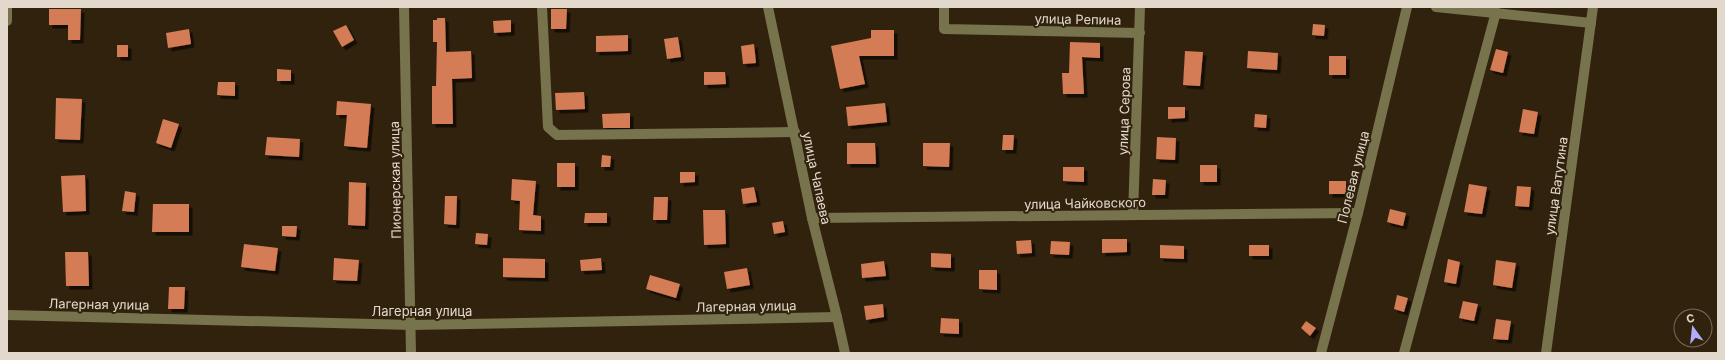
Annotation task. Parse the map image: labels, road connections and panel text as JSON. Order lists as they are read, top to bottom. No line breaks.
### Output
{"streets":{"street":["улица Репина","улица Серова","Полевая улица","улица Чапаева","Пионерская улица","улица Ватутина","улица Чайковского","Лагерная улица"]},"crossings":[["улица Репина","улица Серова"],["улица Серова","улица Чайковского"],["Полевая улица","улица Чайковского"],["улица Чапаева","улица Чайковского"],["улица Чапаева","Лагерная улица"],["Пионерская улица","Лагерная улица"]],"north":"top"}
